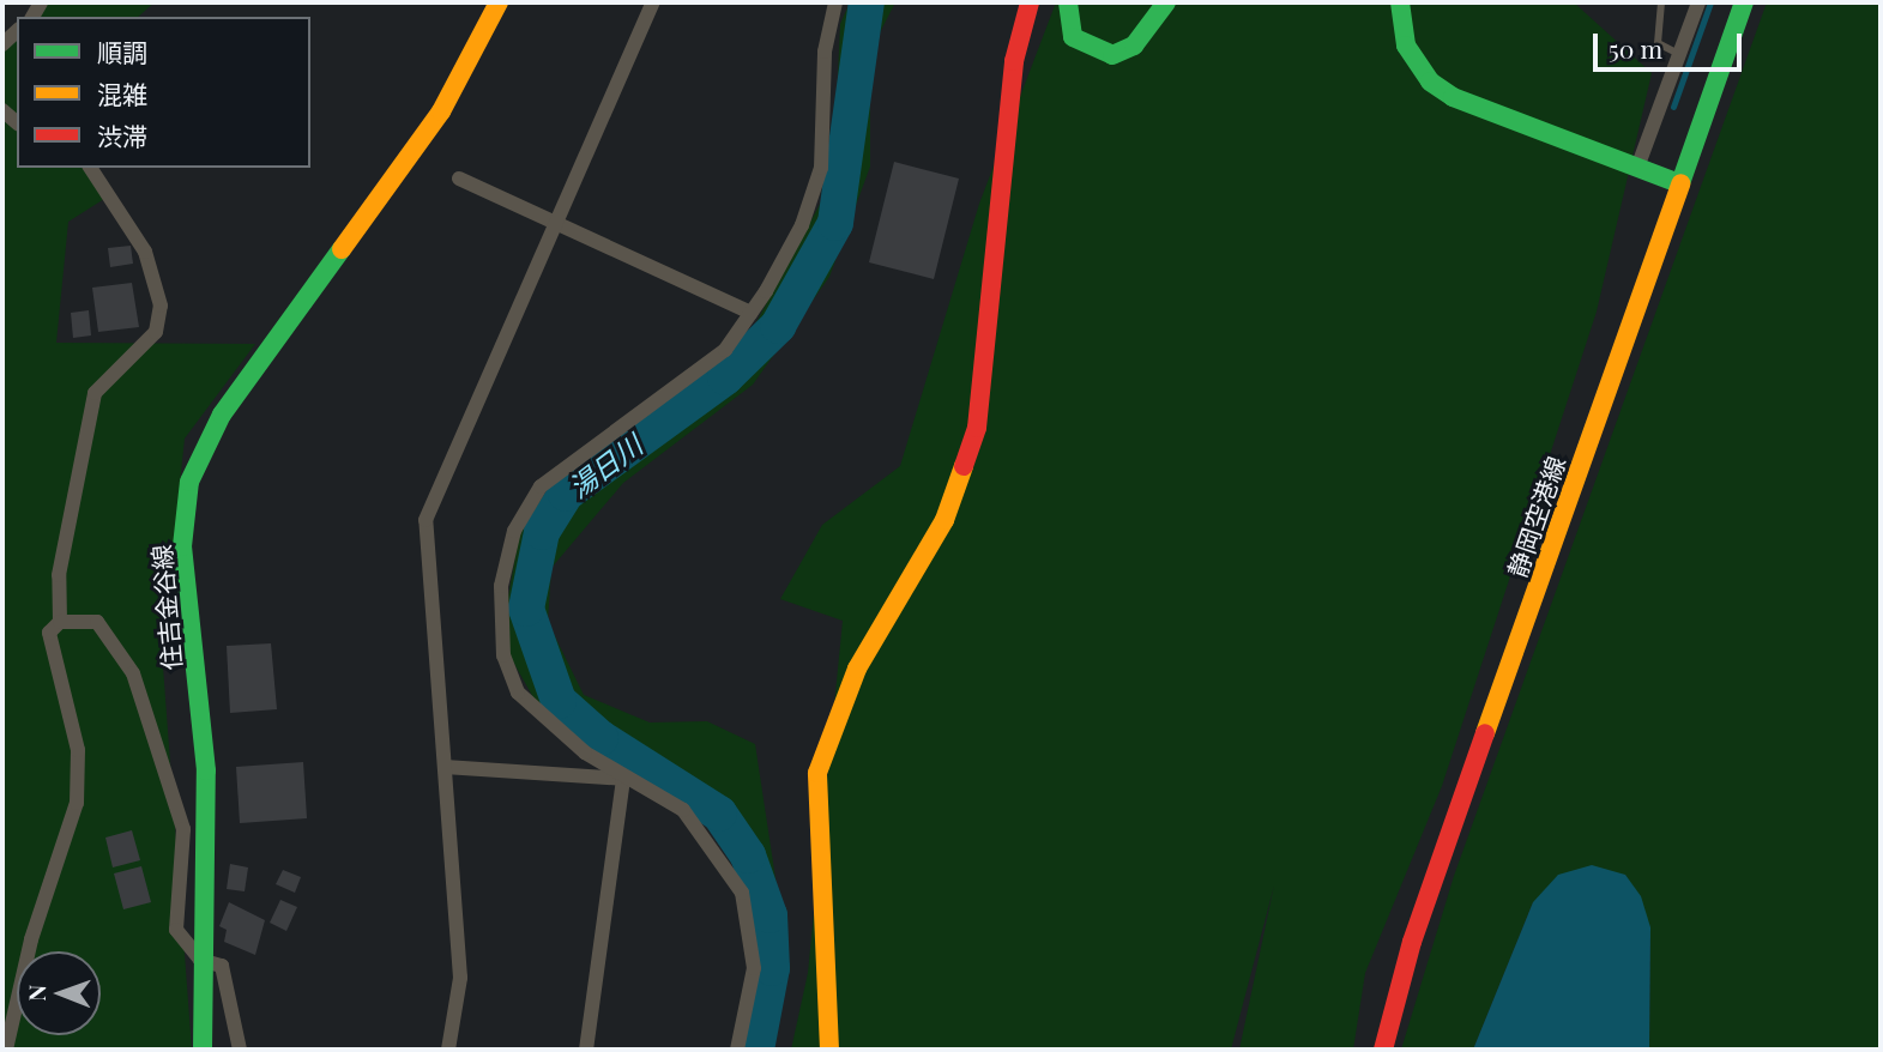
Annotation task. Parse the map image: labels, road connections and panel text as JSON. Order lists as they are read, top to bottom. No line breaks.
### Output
{"streets":{"main road":["静岡空港線","住吉金谷線"]},"water":["湯日川"],"legend":["順調","混雑","渋滞"],"scale_bar":"50 m","north":"left"}
